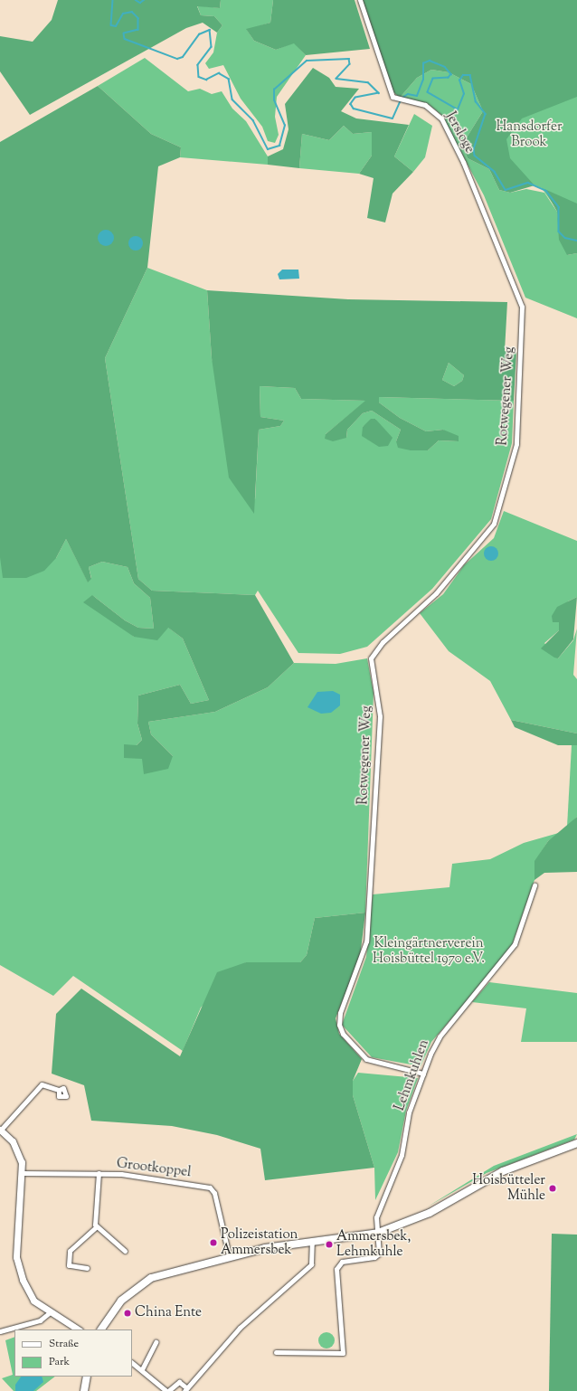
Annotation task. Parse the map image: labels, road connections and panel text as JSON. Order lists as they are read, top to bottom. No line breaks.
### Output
{"streets":{"street":["Jersloge","Rotwegener Weg","Lehmkuhlen","Grootkoppel"]},"crossings":[["Jersloge","Rotwegener Weg"],["Rotwegener Weg","Lehmkuhlen"]],"parks":["Hansdorfer Brook","Kleingärtnerverein Hoisbüttel 1970 e.V."],"places":["Hoisbütteler Mühle","Polizeistation Ammersbek","Ammersbek, Lehmkuhle","China Ente"],"legend":["Straße","Park"]}
